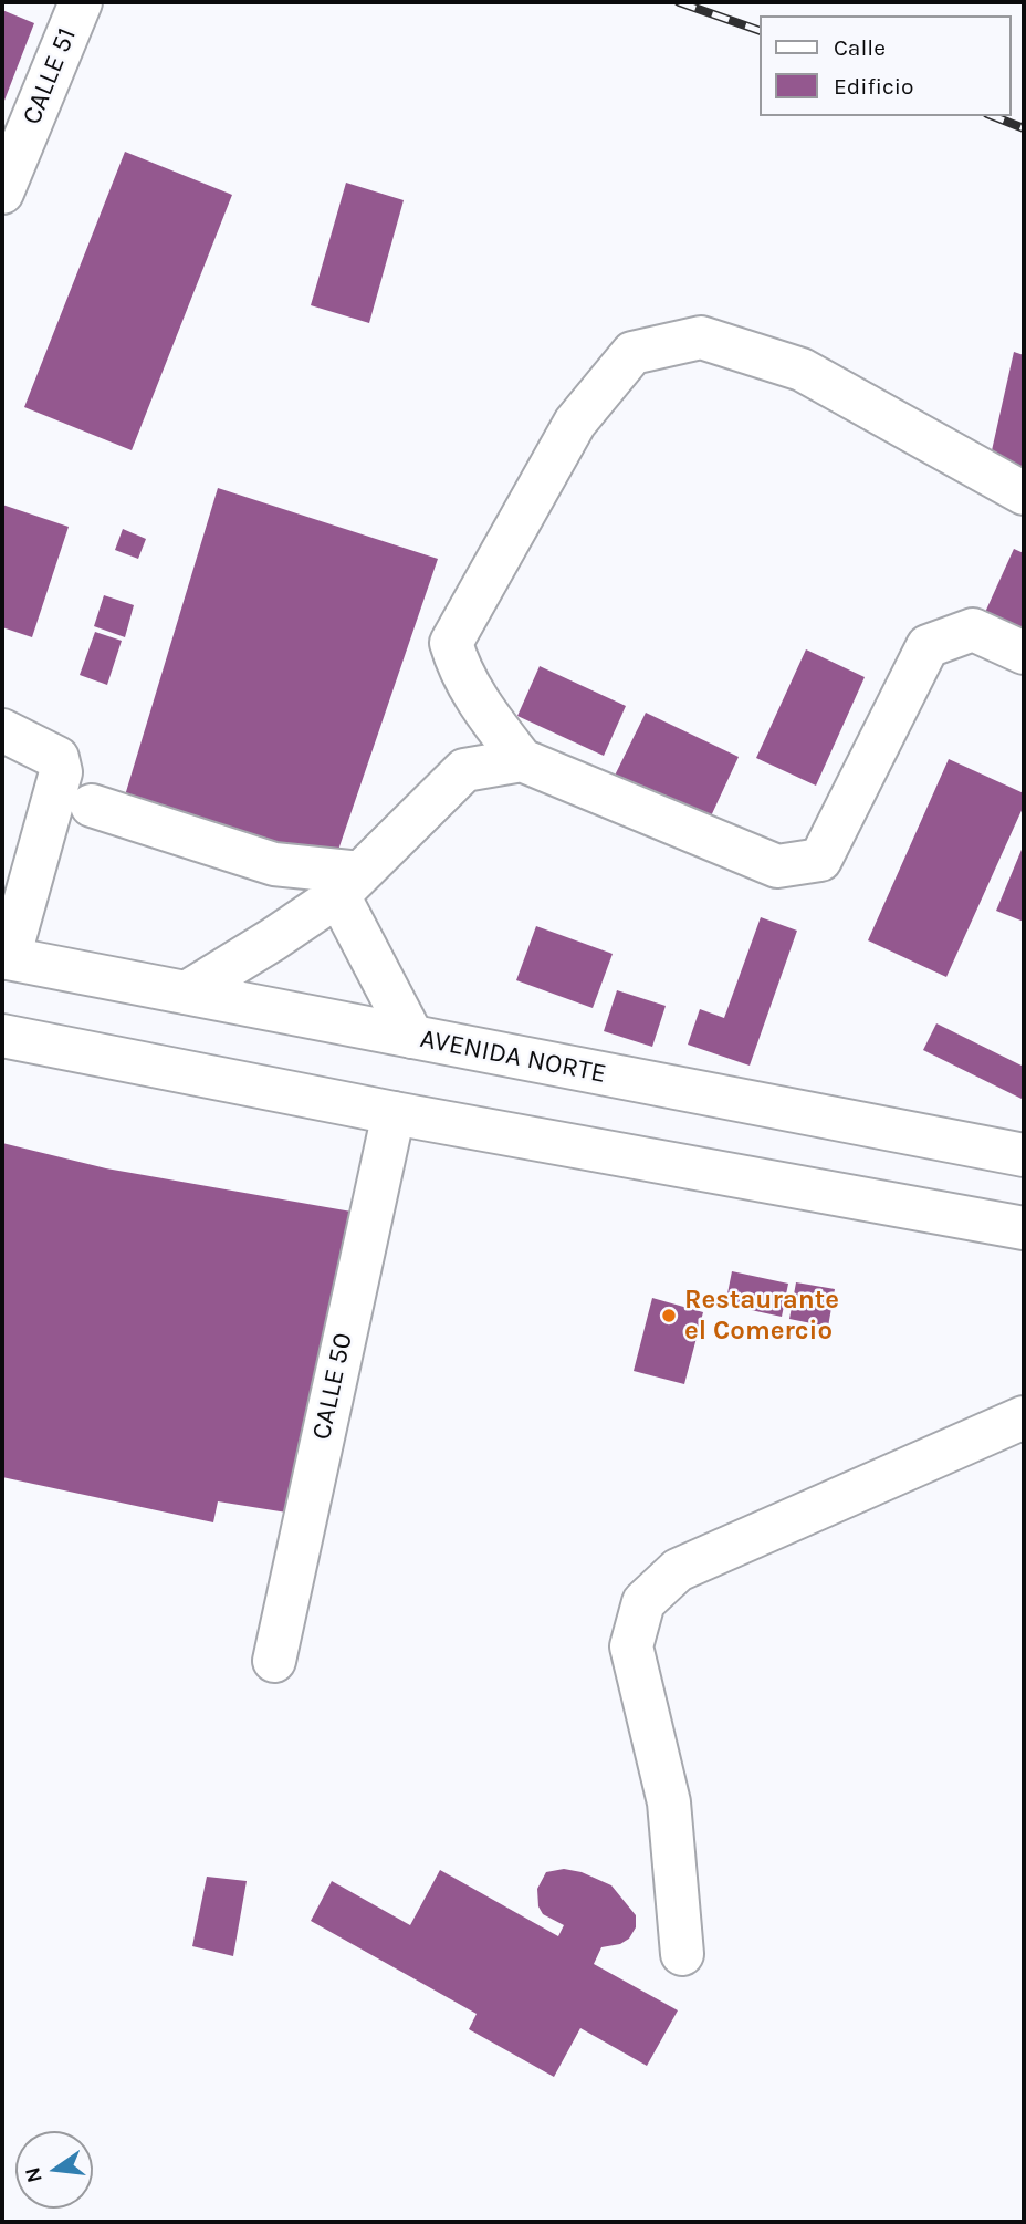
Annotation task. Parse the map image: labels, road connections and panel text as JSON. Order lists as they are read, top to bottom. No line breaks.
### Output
{"streets":{"main road":["CALLE 51","AVENIDA NORTE","CALLE 50"]},"places":["Restaurante el Comercio"],"legend":["Calle","Edificio"],"north":"left"}
